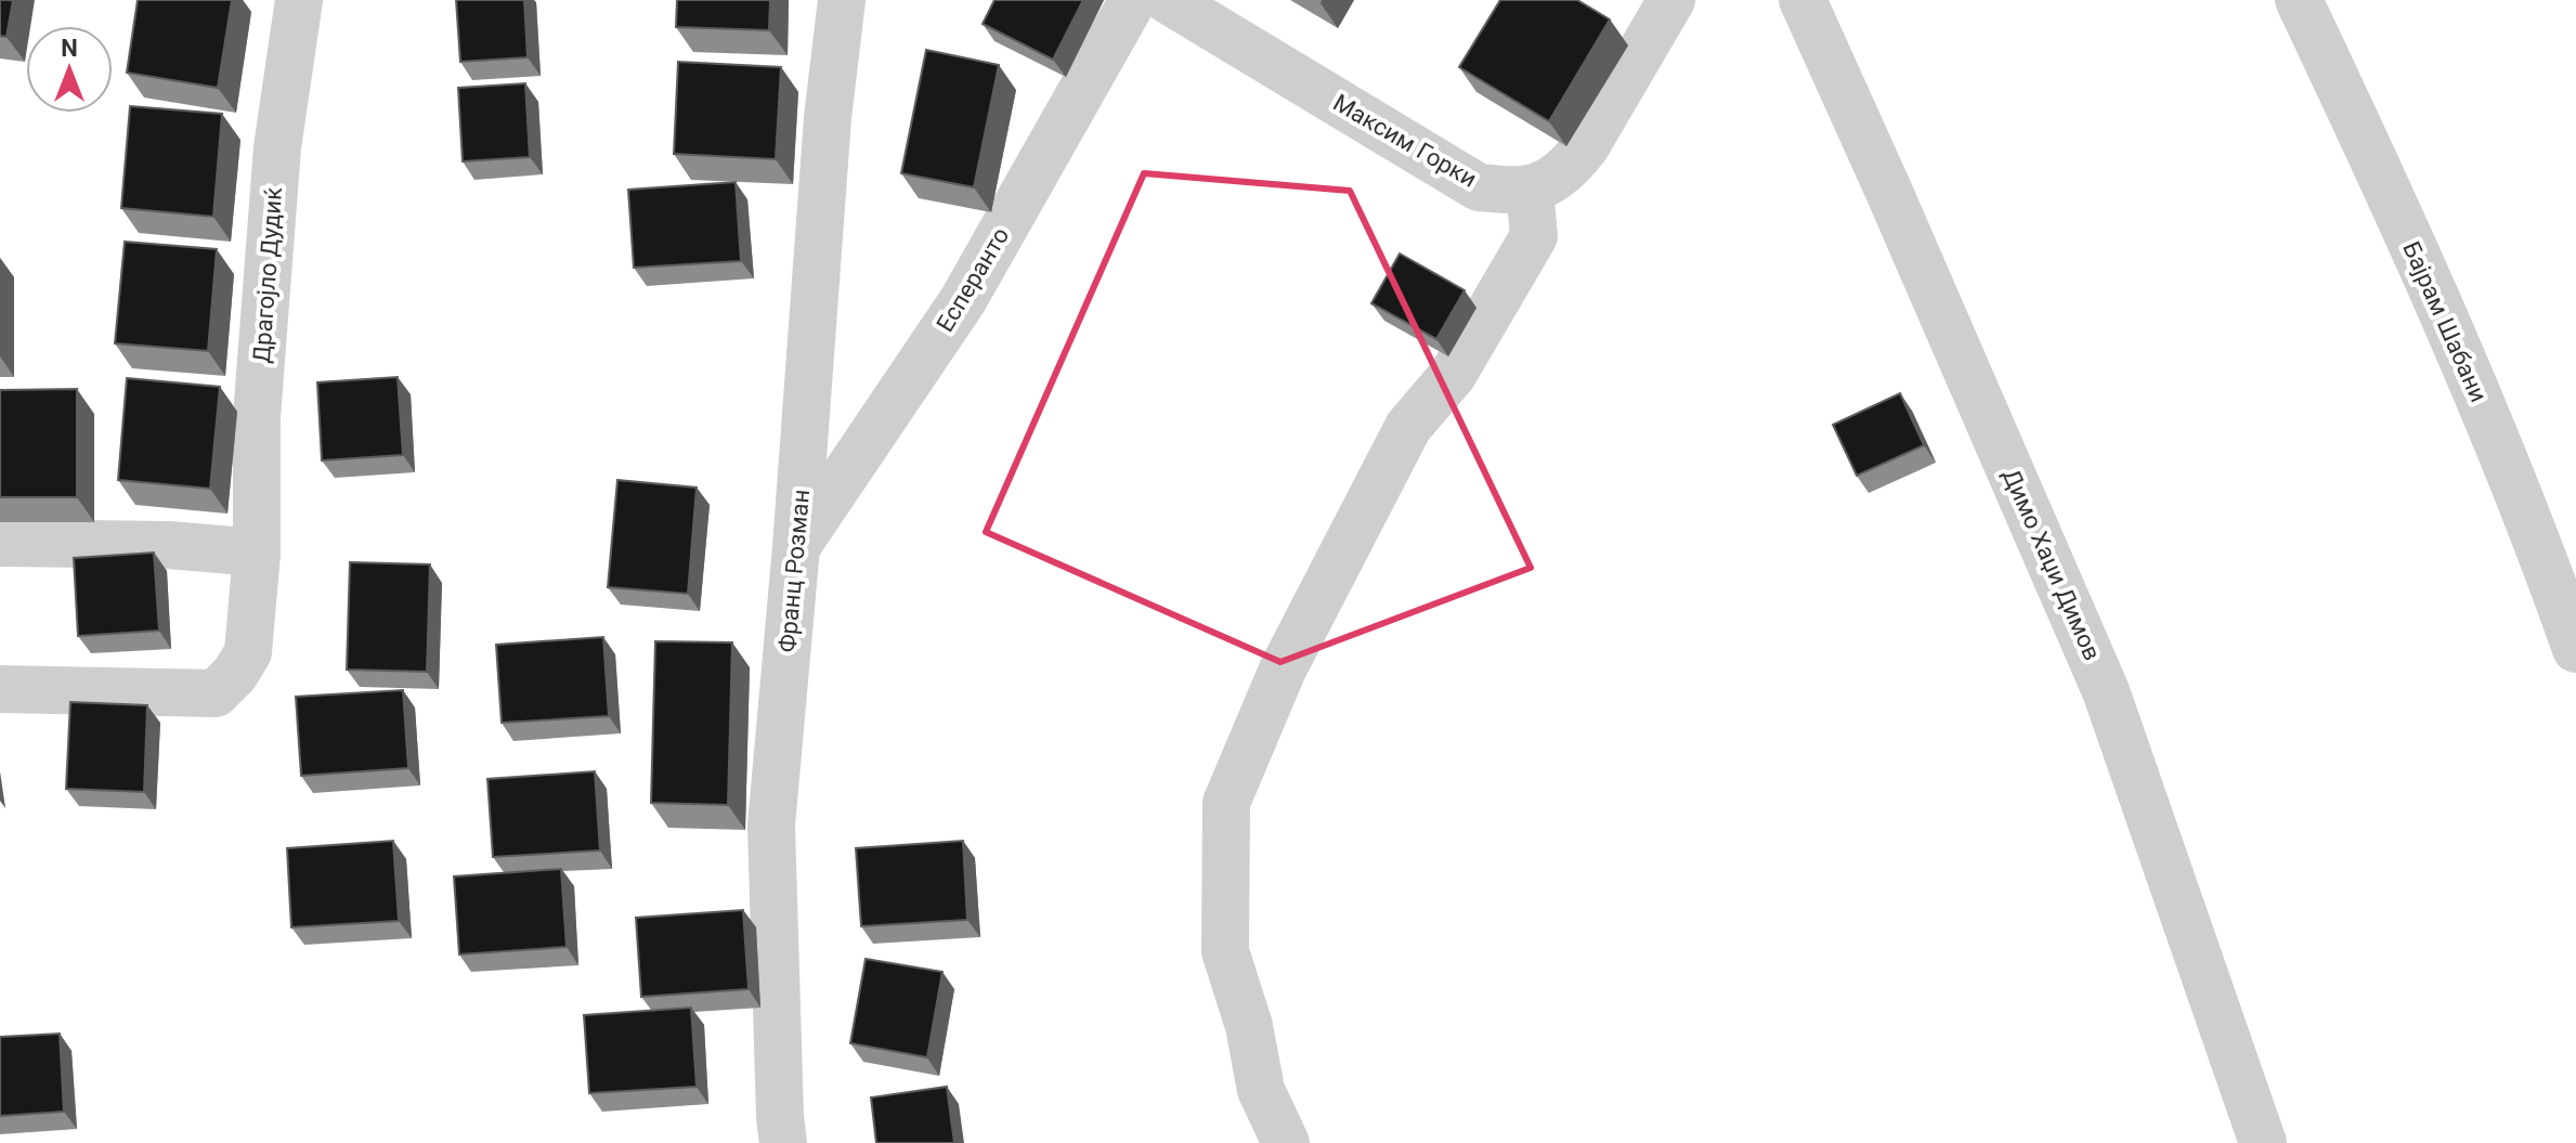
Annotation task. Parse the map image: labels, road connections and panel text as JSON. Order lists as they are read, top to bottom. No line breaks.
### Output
{"streets":{"street":["Максим Горки","Драгојло Дудиќ","Есперанто","Бајрам Шабани","Димо Хаџи Димов","Франц Розман"]},"crossings":[["Есперанто","Франц Розман"]],"north":"top"}
